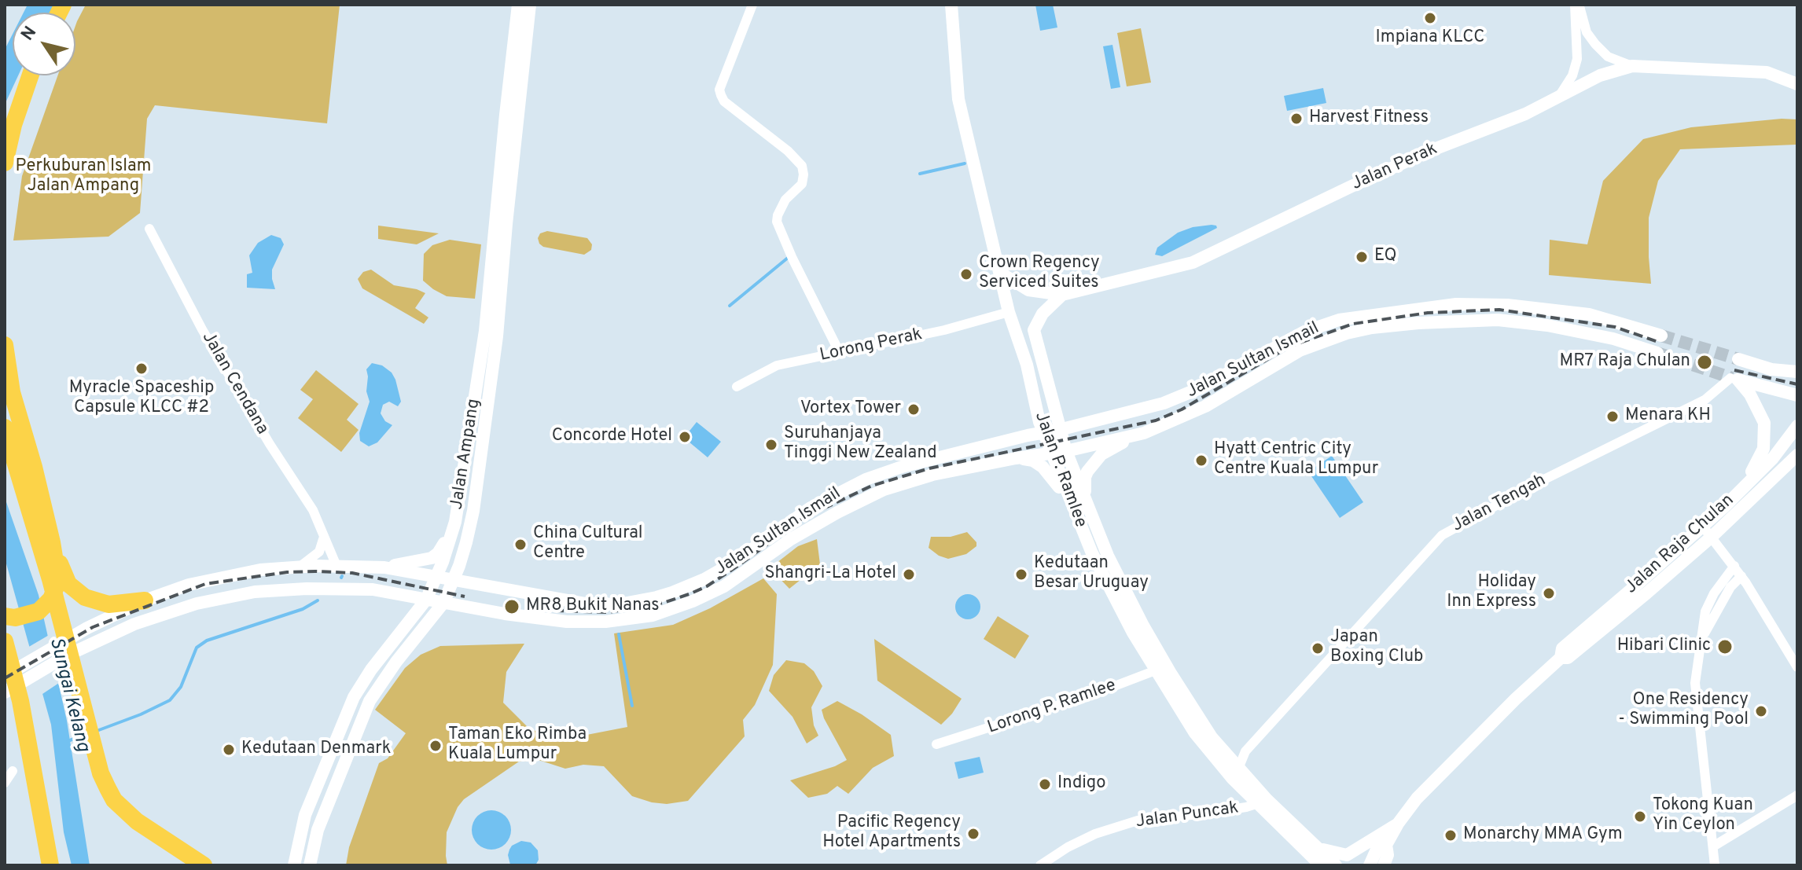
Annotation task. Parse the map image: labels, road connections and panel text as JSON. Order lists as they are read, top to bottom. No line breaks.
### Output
{"streets":{"main road":["Jalan Perak","Jalan Sultan Ismail","Jalan Ampang","Jalan P. Ramlee","Jalan Raja Chulan"],"street":["Lorong Perak","Jalan Cendana","Jalan Tengah","Lorong P. Ramlee","Jalan Puncak"]},"crossings":[["Jalan Perak","Jalan P. Ramlee"],["Lorong Perak","Jalan P. Ramlee"],["Jalan Sultan Ismail","Jalan Cendana"],["Jalan Sultan Ismail","Jalan Ampang"],["Jalan Sultan Ismail","Jalan P. Ramlee"],["Jalan P. Ramlee","Jalan Tengah"],["Jalan P. Ramlee","Lorong P. Ramlee"],["Jalan P. Ramlee","Jalan Puncak"]],"water":["Sungai Kelang"],"parks":["Perkuburan Islam Jalan Ampang"],"places":["Impiana KLCC","Harvest Fitness","EQ","Crown Regency Serviced Suites","MR7 Raja Chulan","Myracle Spaceship Capsule KLCC #2","Vortex Tower","Menara KH","Concorde Hotel","Suruhanjaya Tinggi New Zealand","Hyatt Centric City Centre Kuala Lumpur","China Cultural Centre","Shangri-La Hotel","Kedutaan Besar Uruguay","Holiday Inn Express","MR8 Bukit Nanas","Hibari Clinic","Japan Boxing Club","One Residency - Swimming Pool","Taman Eko Rimba Kuala Lumpur","Kedutaan Denmark","Indigo","Tokong Kuan Yin Ceylon","Pacific Regency Hotel Apartments","Monarchy MMA Gym"],"north":"top left"}
